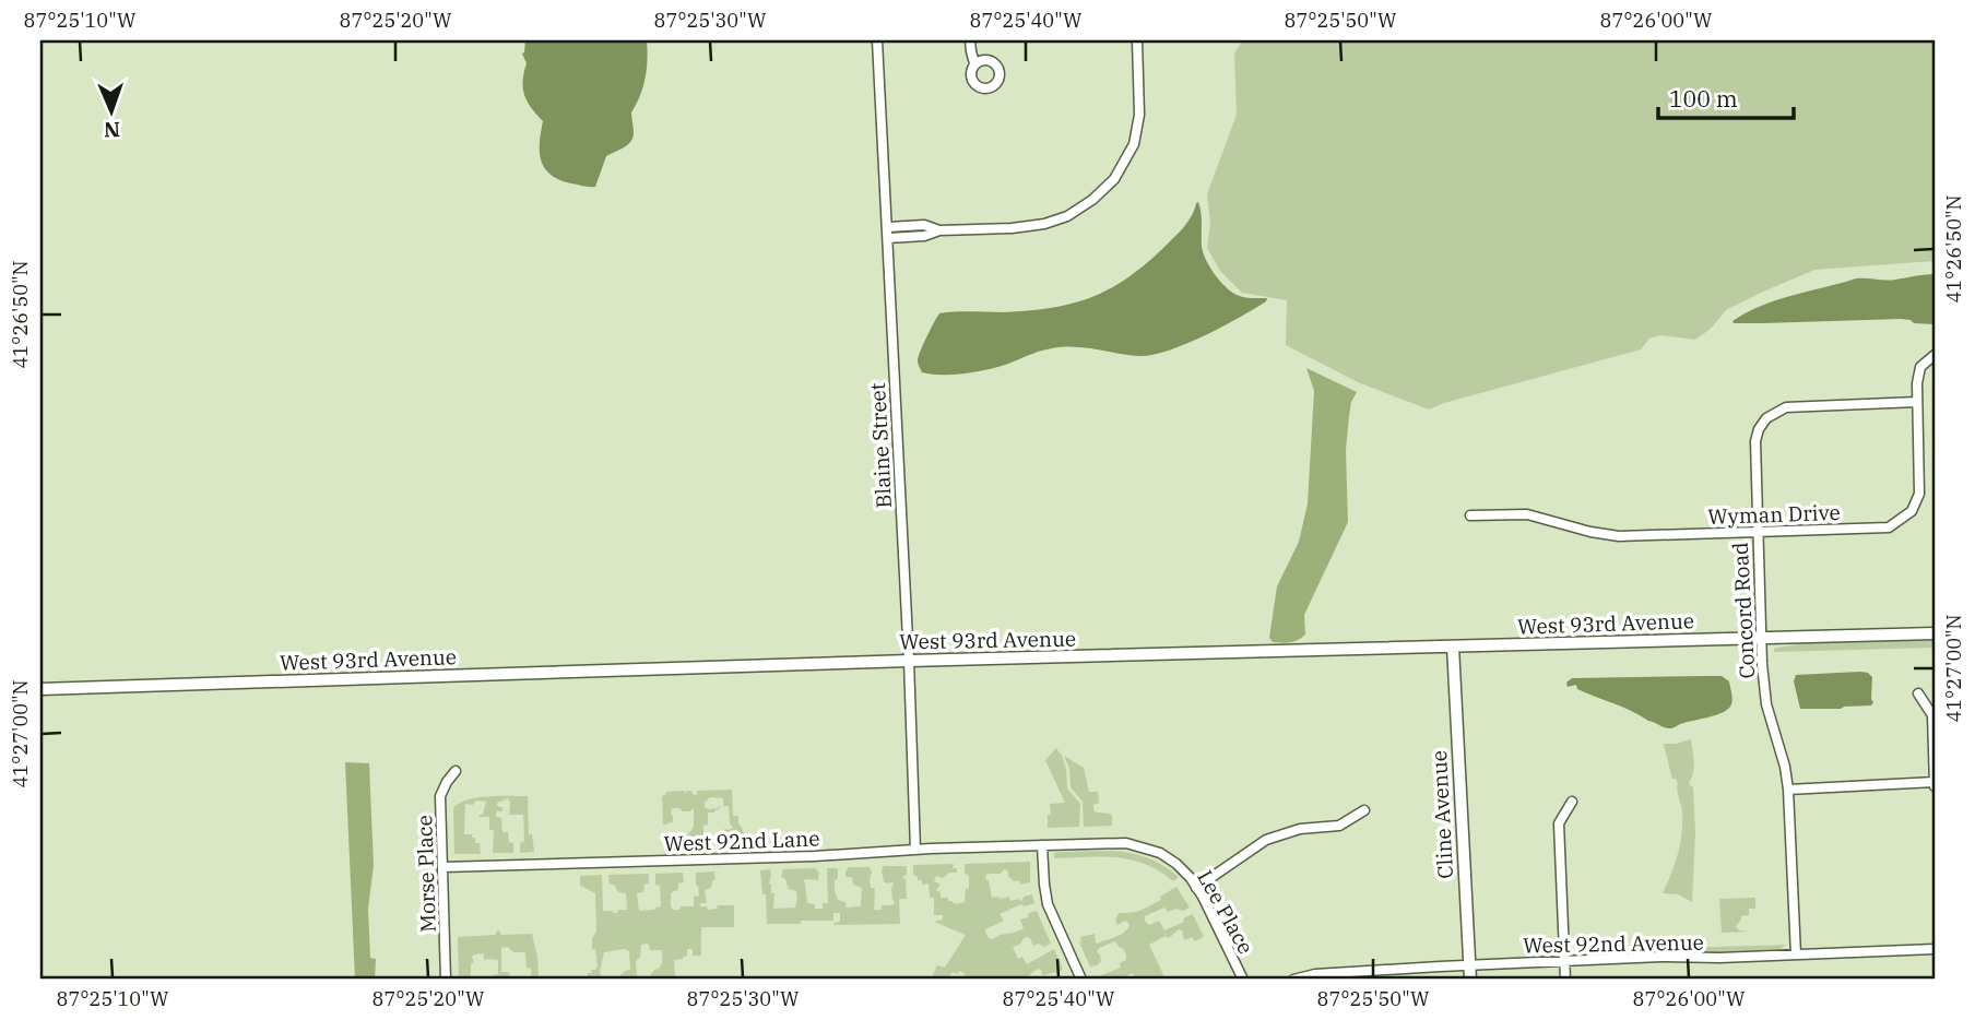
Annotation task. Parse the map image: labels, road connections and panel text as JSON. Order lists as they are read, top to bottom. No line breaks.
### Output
{"streets":{"street":["Blaine Street","Wyman Drive","Concord Road","West 93rd Avenue","Cline Avenue","West 92nd Lane","Morse Place","Lee Place","West 92nd Avenue"]},"crossings":[["Blaine Street","West 93rd Avenue"],["Blaine Street","West 92nd Lane"],["Wyman Drive","Concord Road"],["Concord Road","West 93rd Avenue"],["Concord Road","West 92nd Avenue"],["West 93rd Avenue","Cline Avenue"],["Cline Avenue","West 92nd Avenue"],["West 92nd Lane","Morse Place"],["West 92nd Lane","Lee Place"]],"scale_bar":"100 m","north":"bottom","coordinates":["87°25'10\"W","87°25'20\"W","87°25'30\"W","87°25'40\"W","87°25'50\"W","87°26'00\"W","41°26'50\"N","41°27'00\"N"]}
